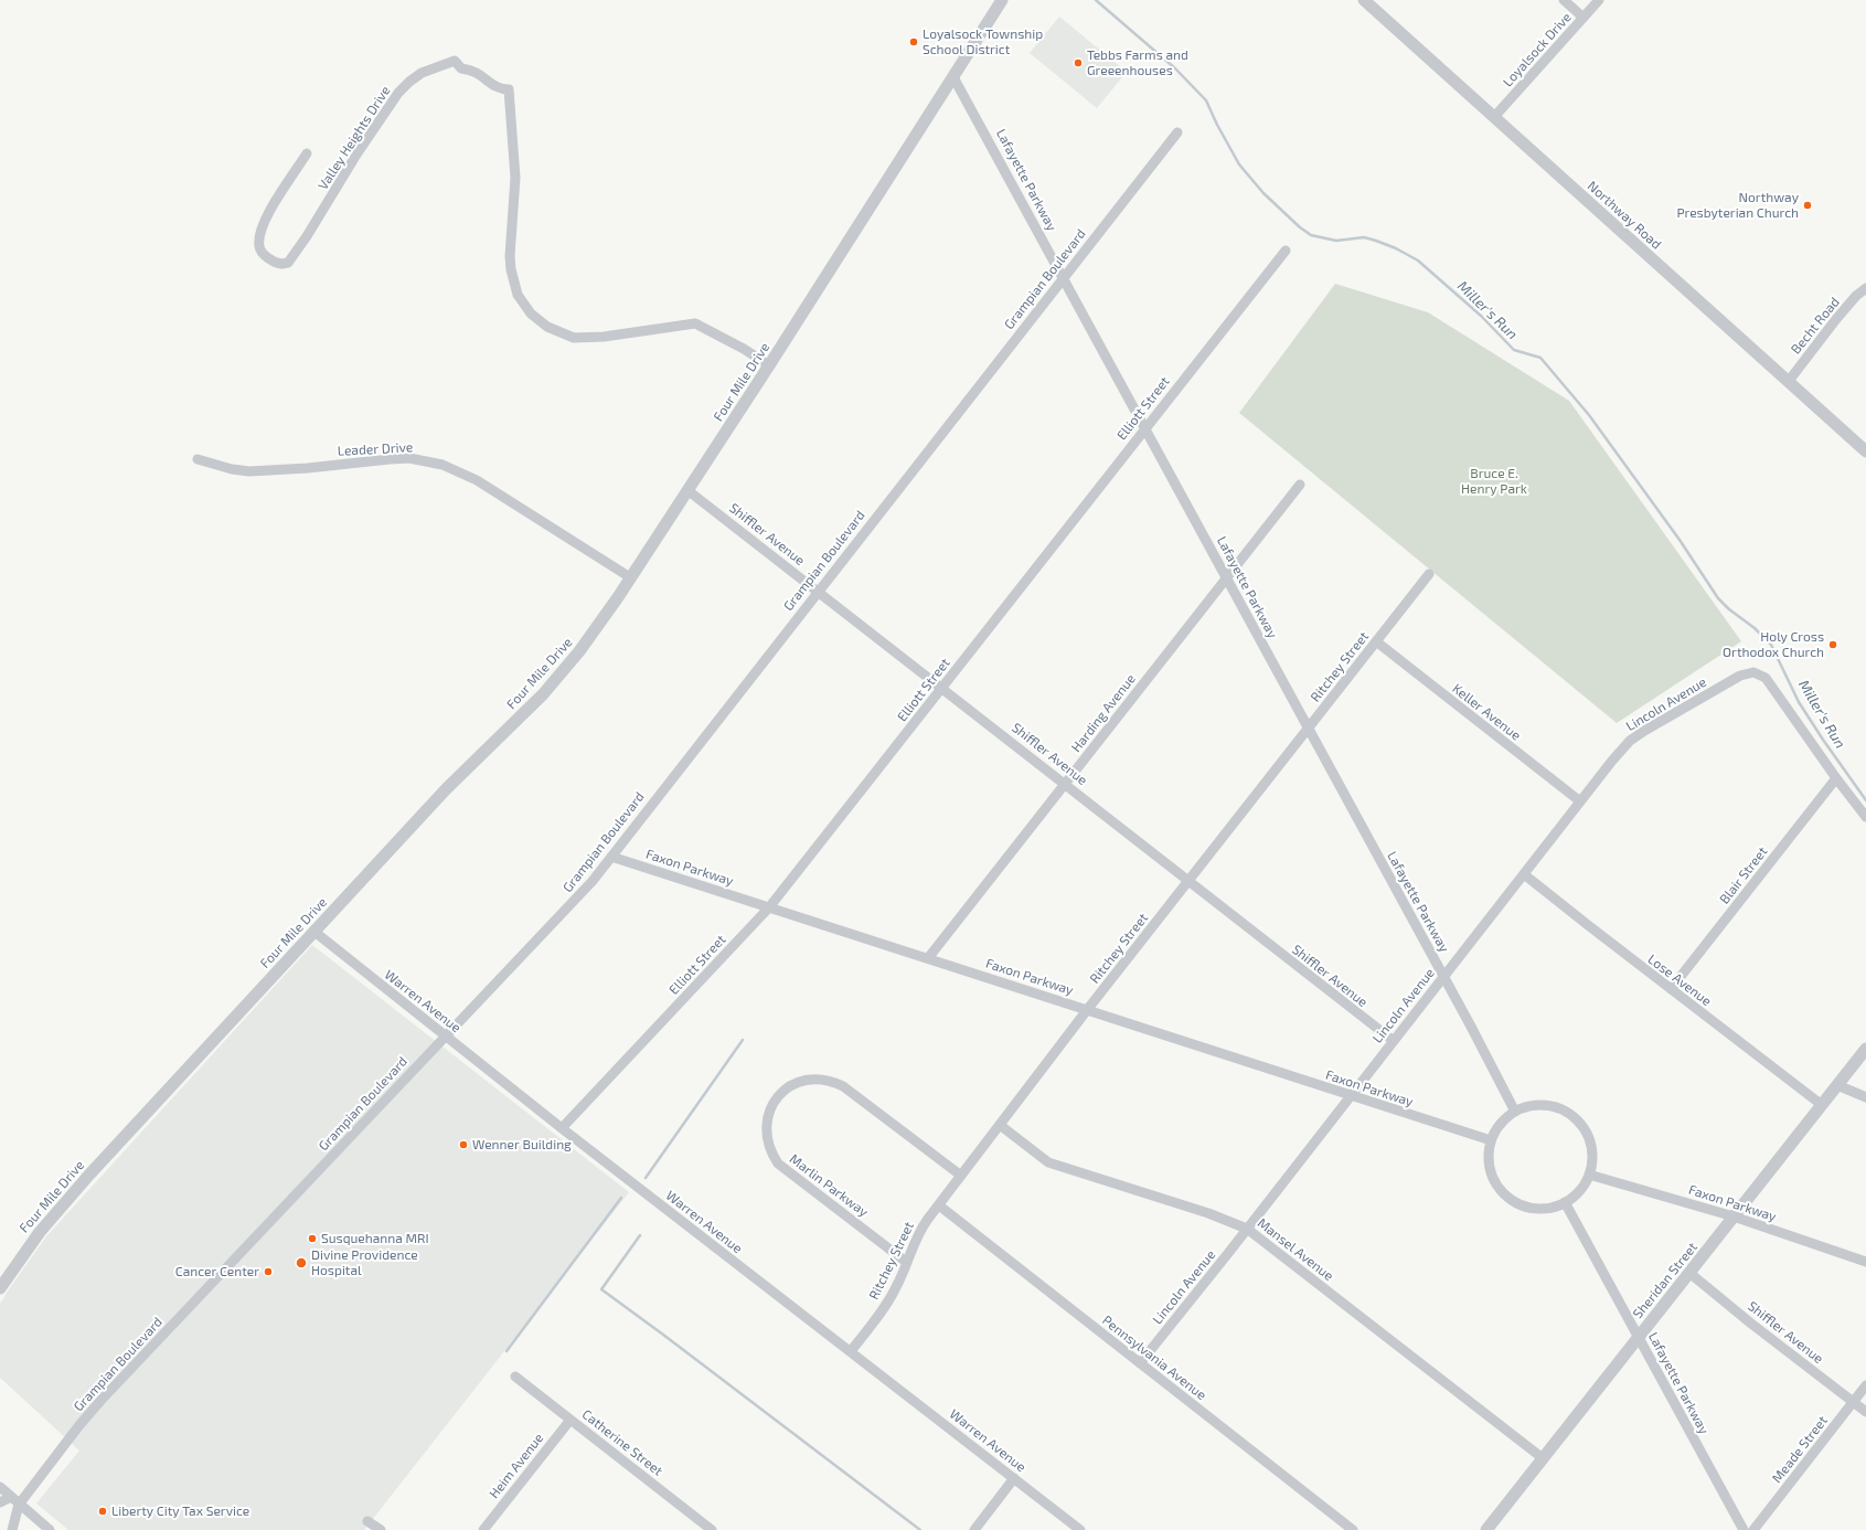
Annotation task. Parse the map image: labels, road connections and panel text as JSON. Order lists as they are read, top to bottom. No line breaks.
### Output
{"streets":{"street":["Loyalsock Drive","Valley Heights Drive","Lafayette Parkway","Northway Road","Grampian Boulevard","Becht Road","Four Mile Drive","Elliott Street","Leader Drive","Shiffler Avenue","Ritchey Street","Lincoln Avenue","Keller Avenue","Harding Avenue","Faxon Parkway","Blair Street","Lose Avenue","Warren Avenue","Marlin Parkway","Mansel Avenue","Sheridan Street","Pennsylvania Avenue","Catherine Street","Meade Street","Heim Avenue"]},"crossings":[["Loyalsock Drive","Northway Road"],["Valley Heights Drive","Four Mile Drive"],["Lafayette Parkway","Grampian Boulevard"],["Lafayette Parkway","Four Mile Drive"],["Lafayette Parkway","Elliott Street"],["Lafayette Parkway","Ritchey Street"],["Lafayette Parkway","Lincoln Avenue"],["Lafayette Parkway","Harding Avenue"],["Lafayette Parkway","Faxon Parkway"],["Lafayette Parkway","Sheridan Street"],["Northway Road","Becht Road"],["Grampian Boulevard","Shiffler Avenue"],["Grampian Boulevard","Faxon Parkway"],["Grampian Boulevard","Warren Avenue"],["Four Mile Drive","Leader Drive"],["Four Mile Drive","Shiffler Avenue"],["Four Mile Drive","Warren Avenue"],["Elliott Street","Shiffler Avenue"],["Elliott Street","Faxon Parkway"],["Elliott Street","Warren Avenue"],["Shiffler Avenue","Ritchey Street"],["Shiffler Avenue","Lincoln Avenue"],["Shiffler Avenue","Harding Avenue"],["Shiffler Avenue","Sheridan Street"],["Shiffler Avenue","Meade Street"],["Ritchey Street","Keller Avenue"],["Ritchey Street","Faxon Parkway"],["Ritchey Street","Warren Avenue"],["Ritchey Street","Marlin Parkway"],["Ritchey Street","Mansel Avenue"],["Ritchey Street","Pennsylvania Avenue"],["Lincoln Avenue","Keller Avenue"],["Lincoln Avenue","Faxon Parkway"],["Lincoln Avenue","Blair Street"],["Lincoln Avenue","Lose Avenue"],["Lincoln Avenue","Mansel Avenue"],["Lincoln Avenue","Pennsylvania Avenue"],["Harding Avenue","Faxon Parkway"],["Faxon Parkway","Sheridan Street"],["Blair Street","Lose Avenue"],["Lose Avenue","Sheridan Street"],["Mansel Avenue","Sheridan Street"],["Catherine Street","Heim Avenue"]],"water":["Miller's Run"],"parks":["Bruce E. Henry Park"],"places":["Loyalsock Township School District","Tebbs Farms and Greeenhouses","Northway Presbyterian Church","Holy Cross Orthodox Church","Wenner Building","Susquehanna MRI","Divine Providence Hospital","Cancer Center","Liberty City Tax Service"]}
